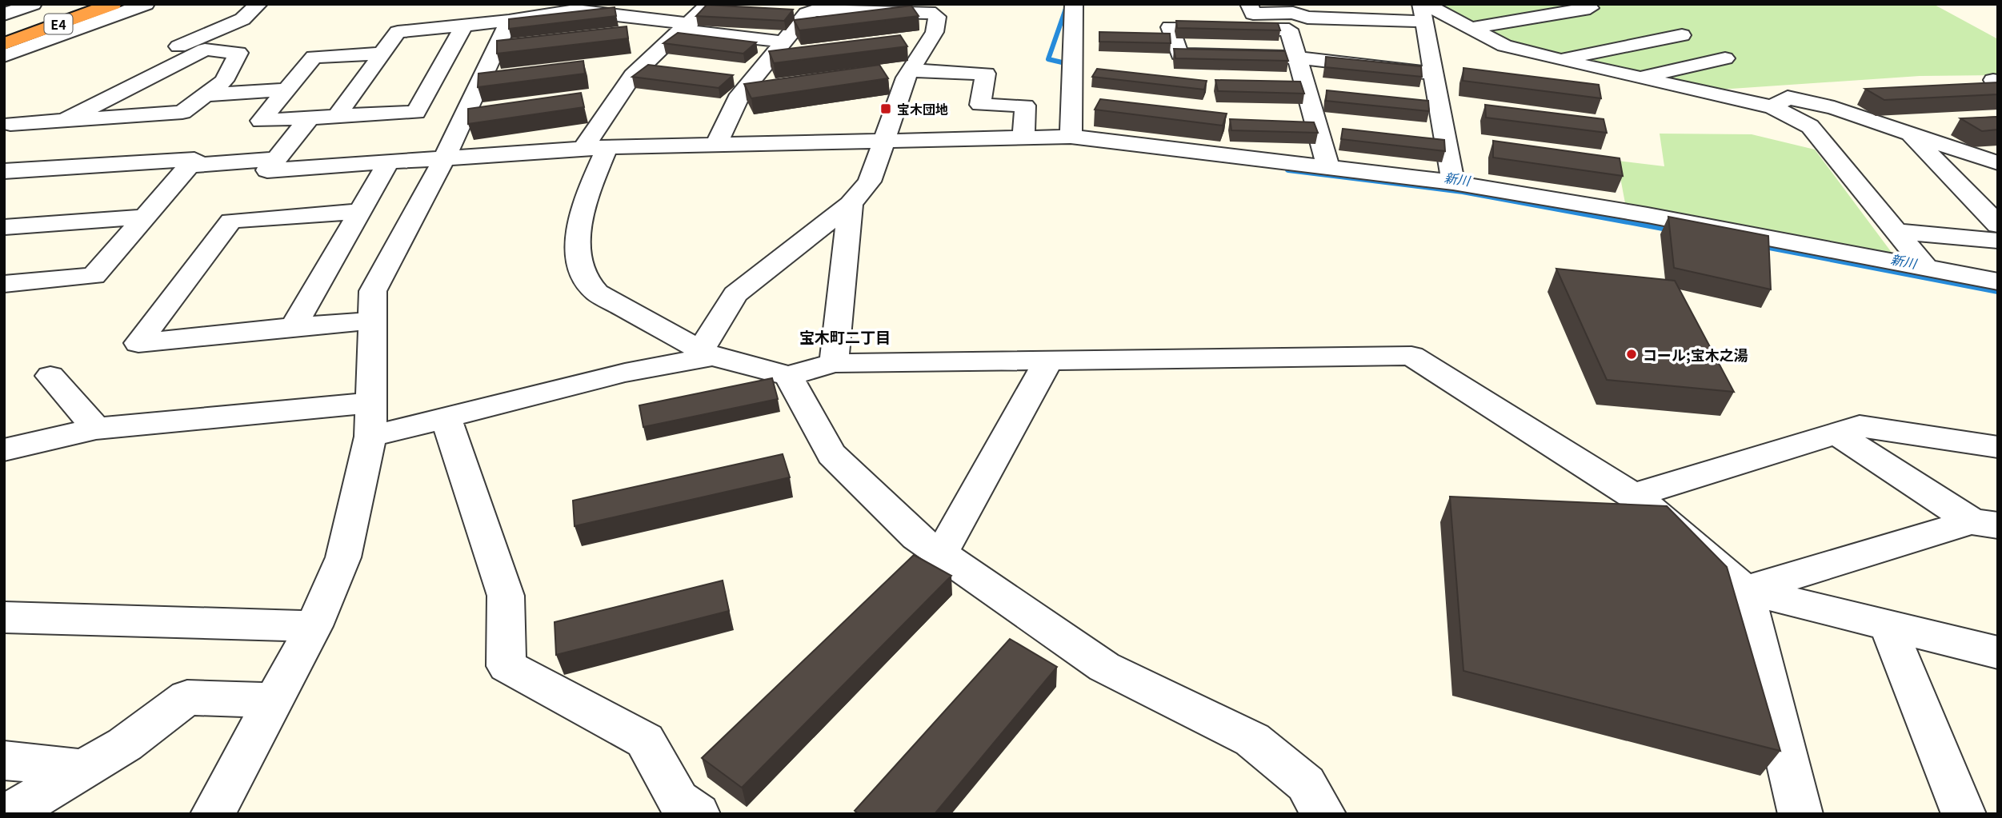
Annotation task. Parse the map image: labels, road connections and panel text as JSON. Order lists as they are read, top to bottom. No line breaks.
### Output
{"streets":{"highway":["E4"]},"districts":["宝木町二丁目"],"water":["新川"],"places":{"transit":["宝木団地"],"other":["コール;宝木之湯"]}}
